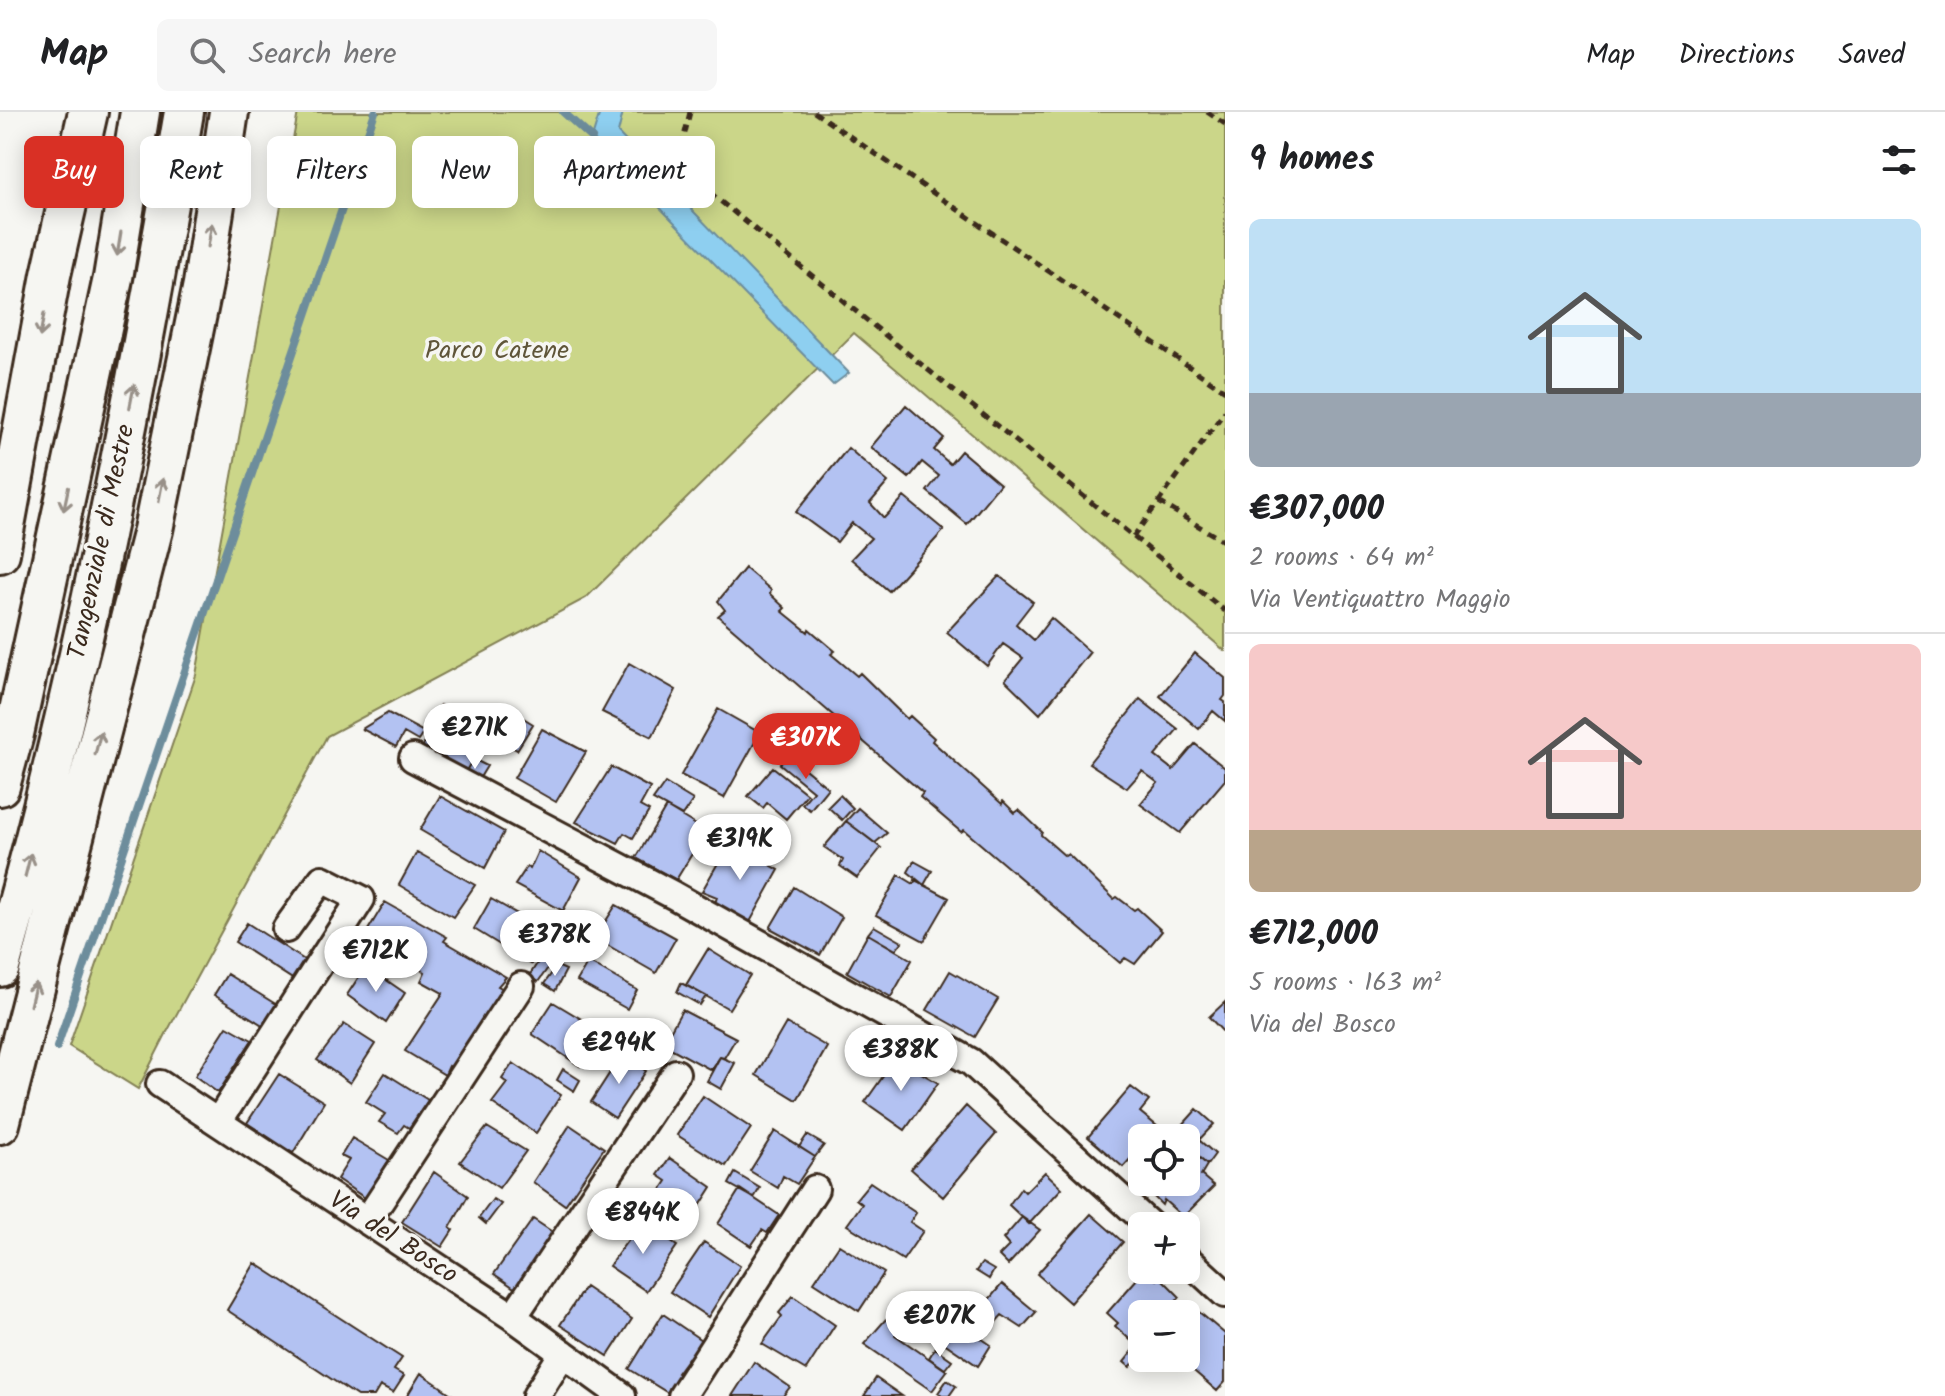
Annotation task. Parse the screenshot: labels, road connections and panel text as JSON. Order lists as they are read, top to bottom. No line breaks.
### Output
{"streets":{"highway":["Tangenziale di Mestre"],"street":["Via del Bosco"]},"parks":["Parco Catene"],"page":{"header":"Map","search":"Search here","nav":["Map","Directions","Saved"],"heading":"9 homes","chip":["Buy","Rent","Filters","New","Apartment"],"list":[{"name":"€307,000","note":"2 rooms · 64 m² · Via Ventiquattro Maggio"},{"name":"€712,000","note":"5 rooms · 163 m² · Via del Bosco"}],"price":["€271K","€307K","€319K","€378K","€712K","€294K","€388K","€844K","€207K"],"map_buttons":["+","−"]}}
